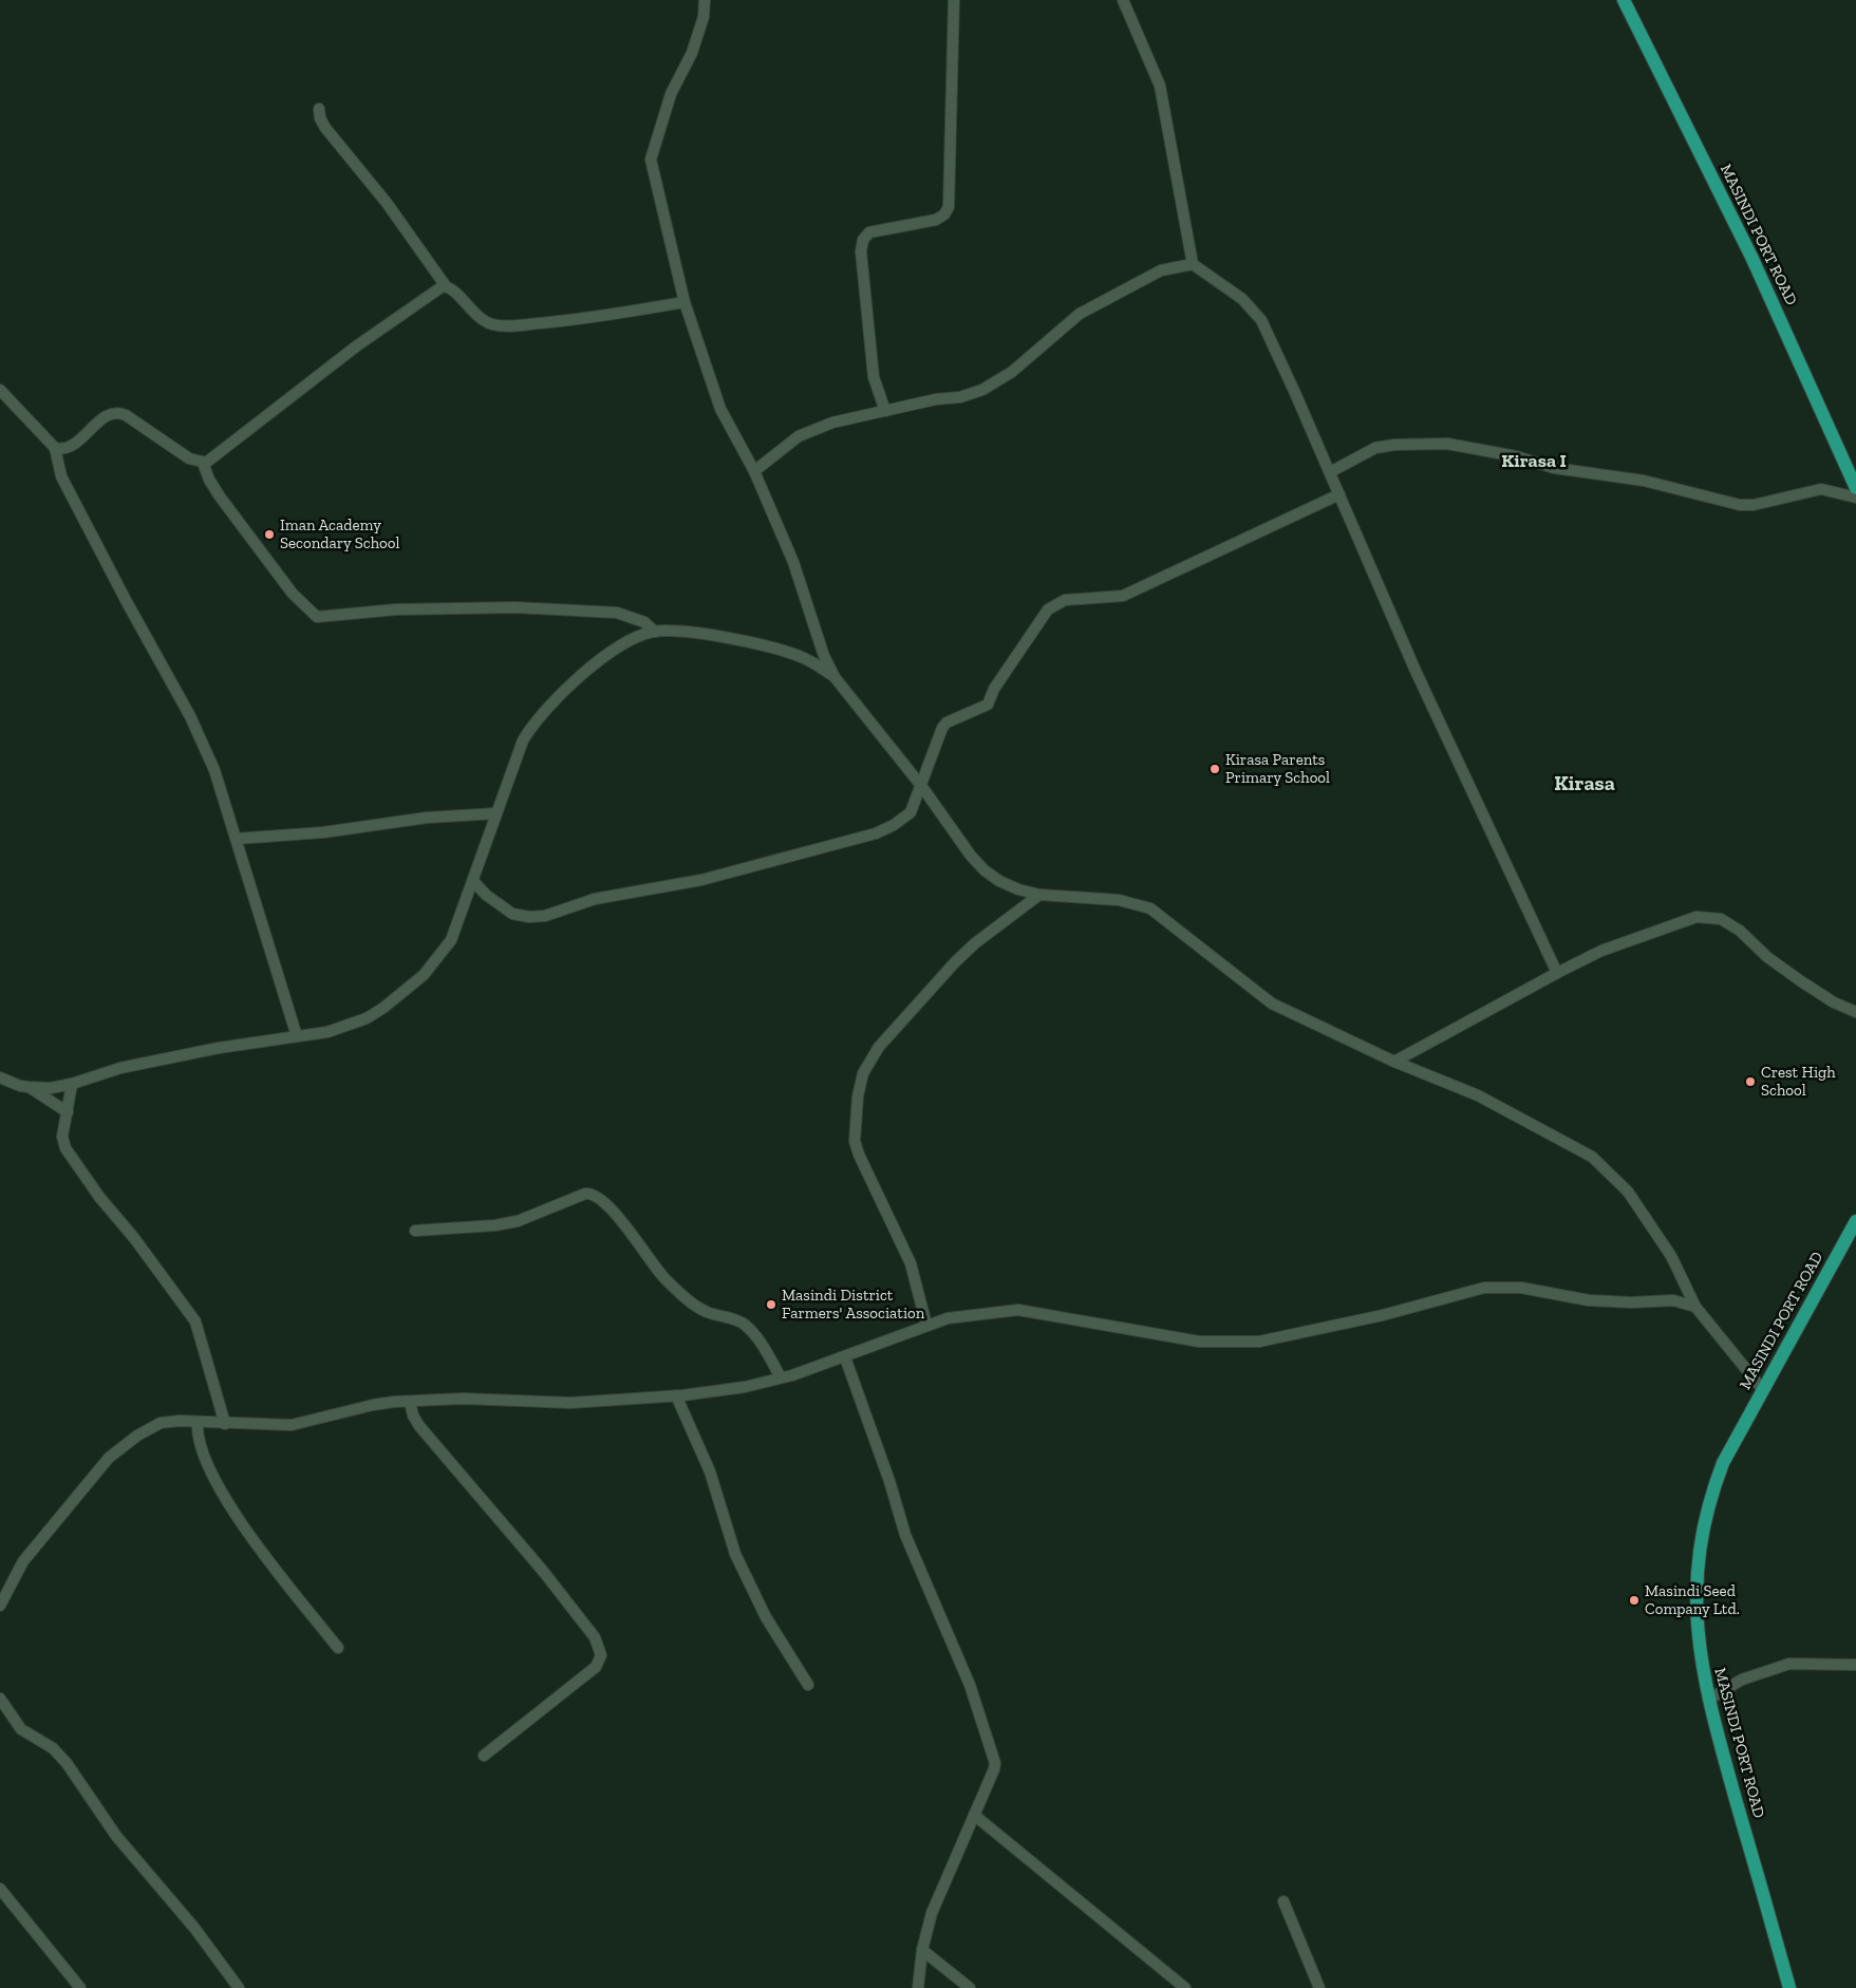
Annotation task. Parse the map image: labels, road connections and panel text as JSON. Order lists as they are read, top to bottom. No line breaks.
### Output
{"streets":{"main road":["MASINDI PORT ROAD"]},"districts":["Kirasa I","Kirasa"],"places":["Iman Academy Secondary School","Kirasa Parents Primary School","Crest High School","Masindi District Farmers' Association","Masindi Seed Company Ltd."]}
